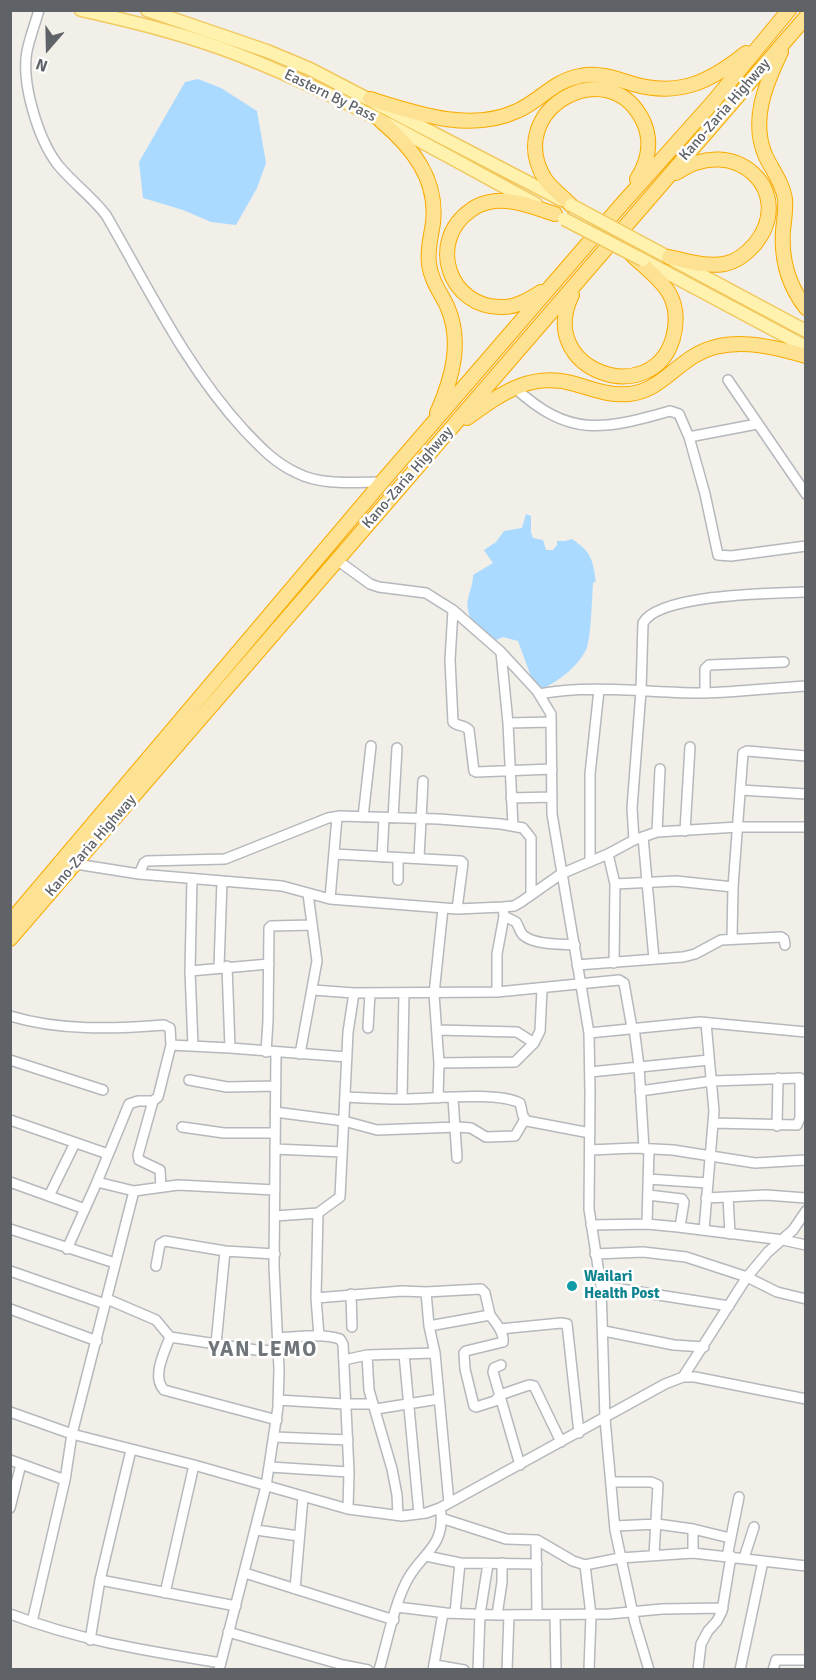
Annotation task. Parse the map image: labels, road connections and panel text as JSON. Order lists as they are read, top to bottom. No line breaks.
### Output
{"streets":{"highway":["Kano-Zaria Highway"],"main road":["Eastern By Pass"]},"districts":["YAN LEMO"],"places":["Wailari Health Post"],"north":"bottom"}
